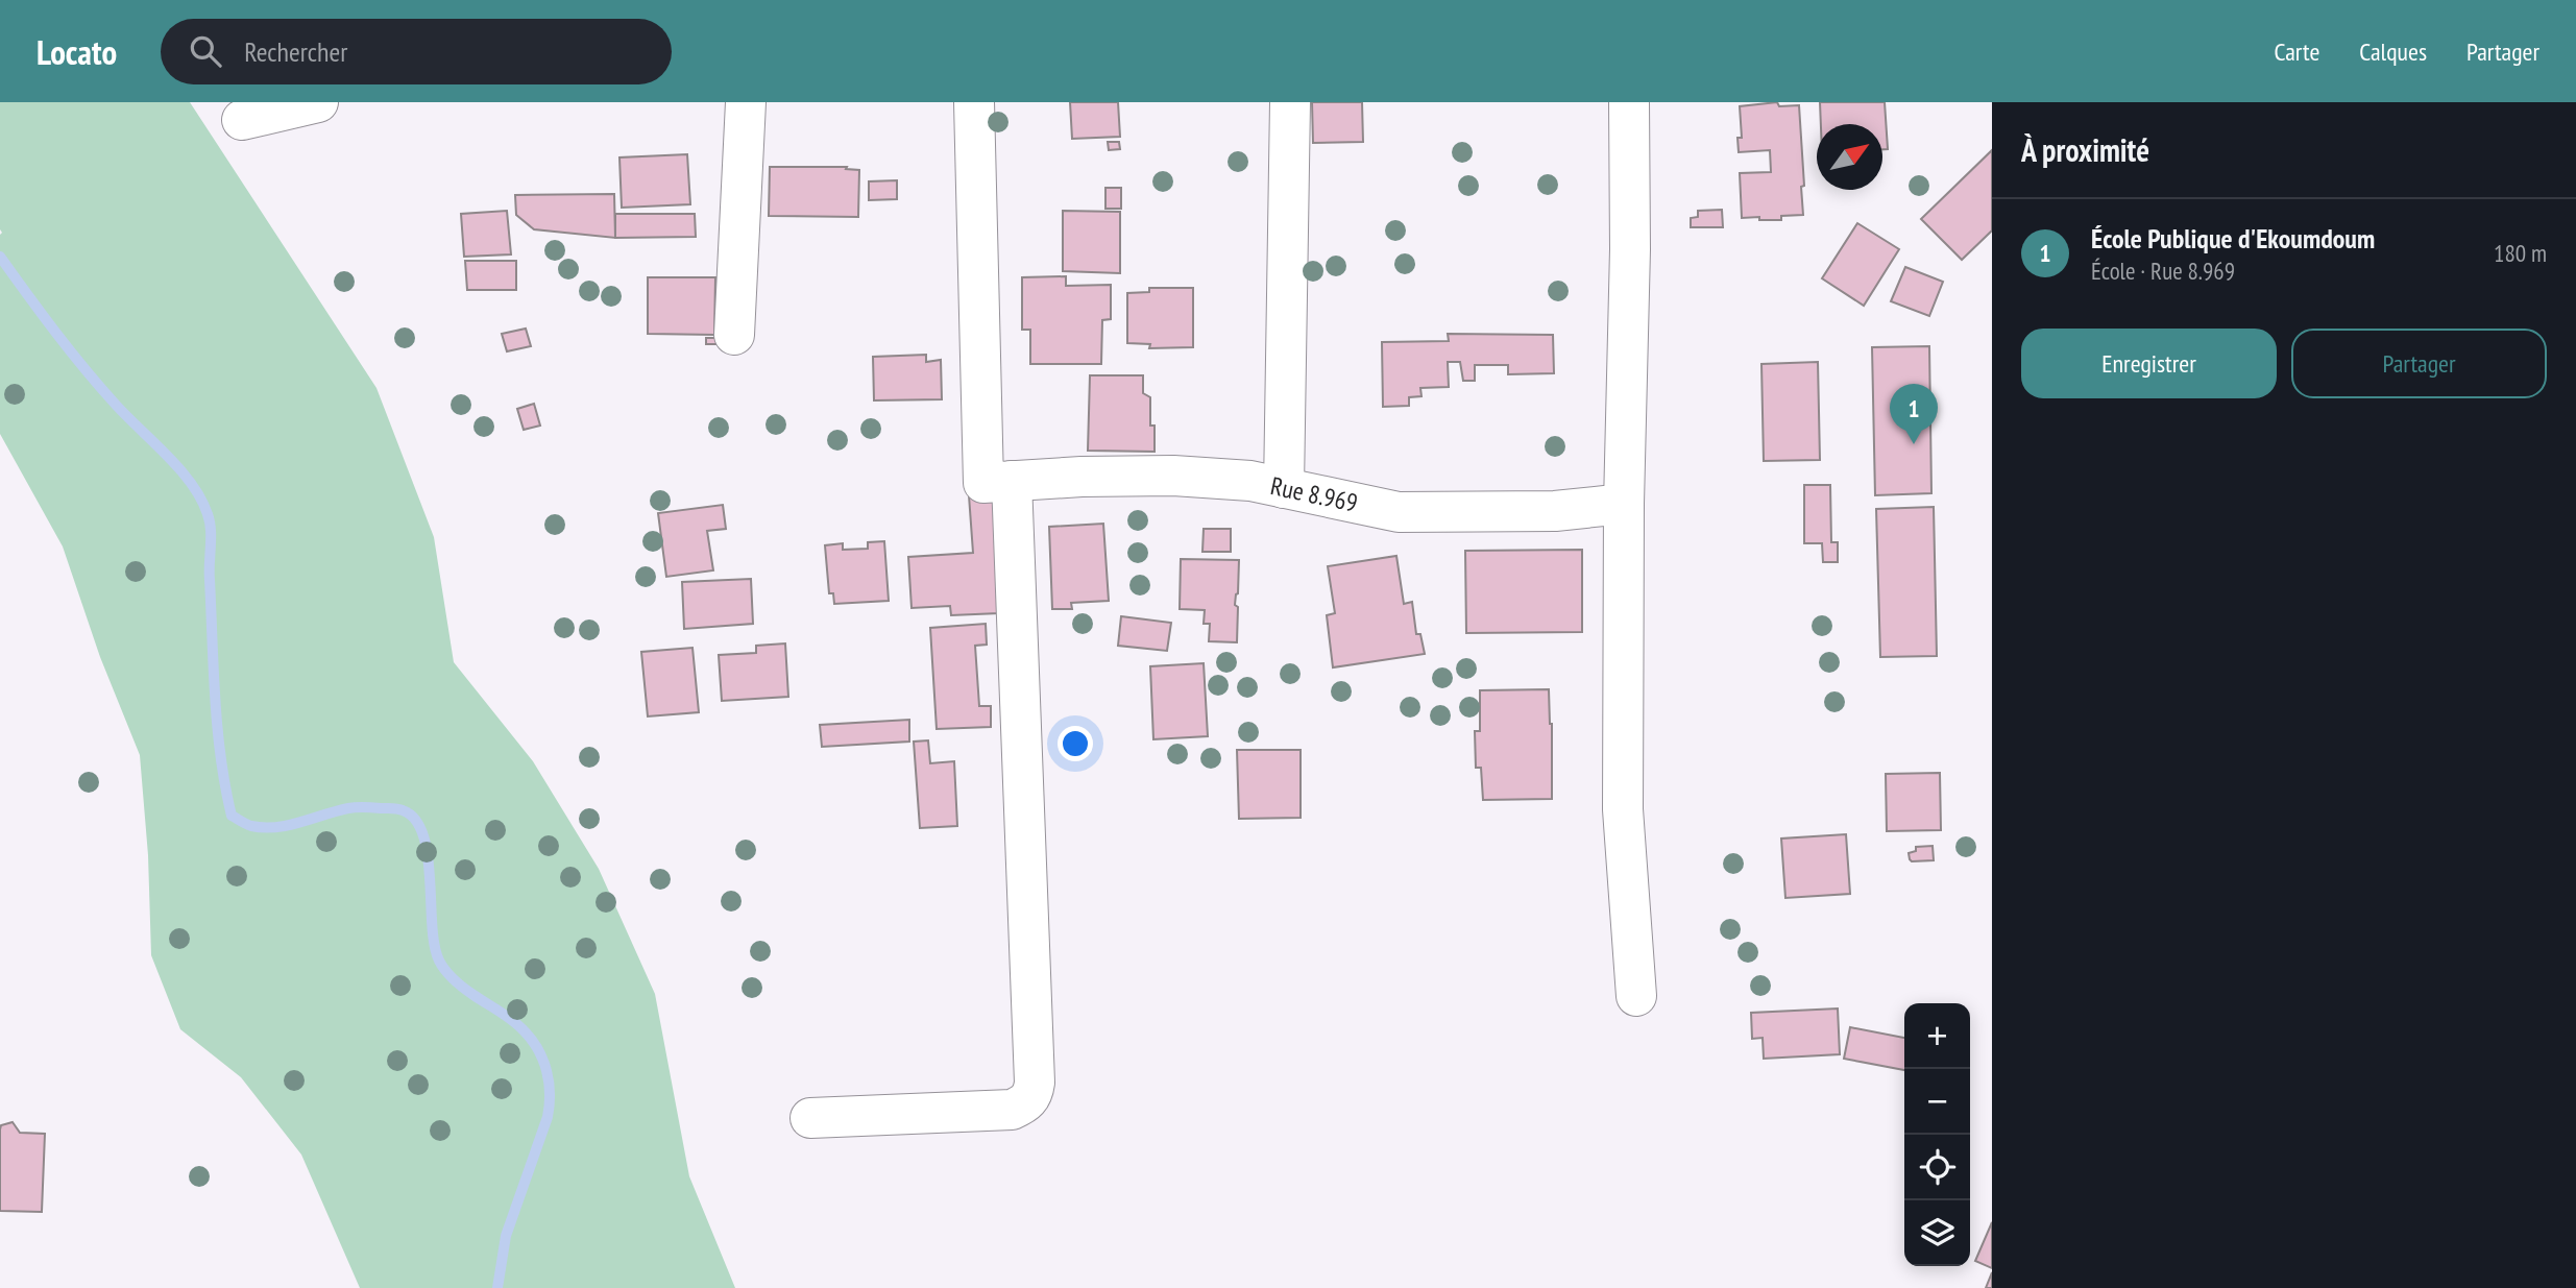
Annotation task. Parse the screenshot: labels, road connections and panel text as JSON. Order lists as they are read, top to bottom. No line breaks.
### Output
{"streets":{"street":["Rue 8.969"]},"north":"top right","page":{"header":"Locato","search":"Rechercher","nav":["Carte","Calques","Partager"],"heading":"À proximité","list":[{"mark":"1","name":"École Publique d'Ekoumdoum","note":"École · Rue 8.969","value":"180 m"}],"buttons":["Enregistrer","Partager"],"pins":"1","map_buttons":["+","−"]}}
